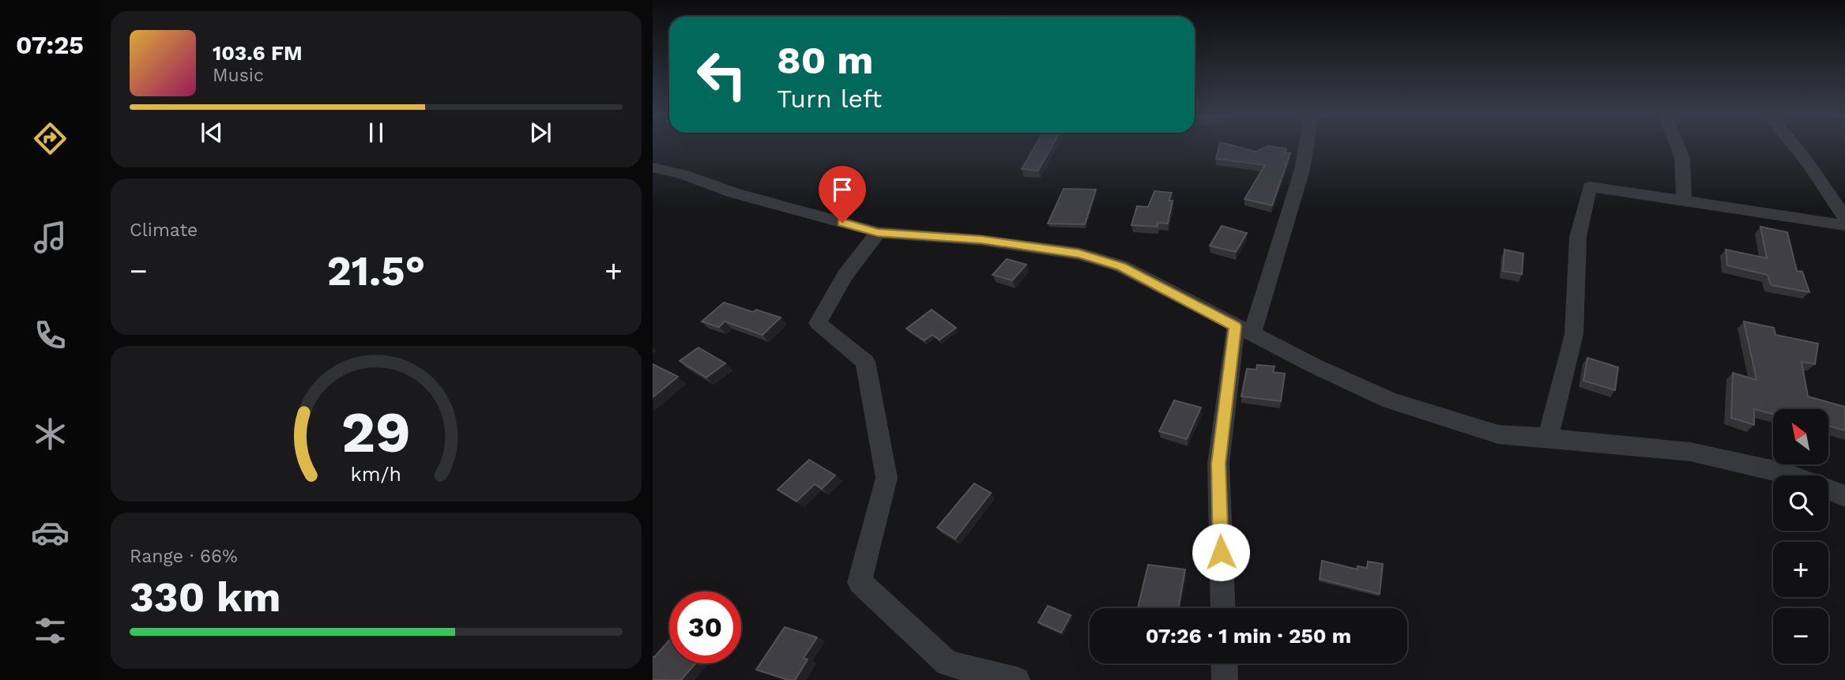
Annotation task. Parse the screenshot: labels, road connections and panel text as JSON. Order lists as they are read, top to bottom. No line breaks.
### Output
{"north":"top left","page":{"tabs":"07:25","turn":["80 m","Turn left"],"song":["103.6 FM","Music"],"tile":["Climate",["Range · 66%","330 km"]],"heat":["−","21.5°","+"],"map_buttons":["+","−"],"limit":"30","trip":"07:26 · 1 min · 250 m","gauge":["29","km/h"]}}
